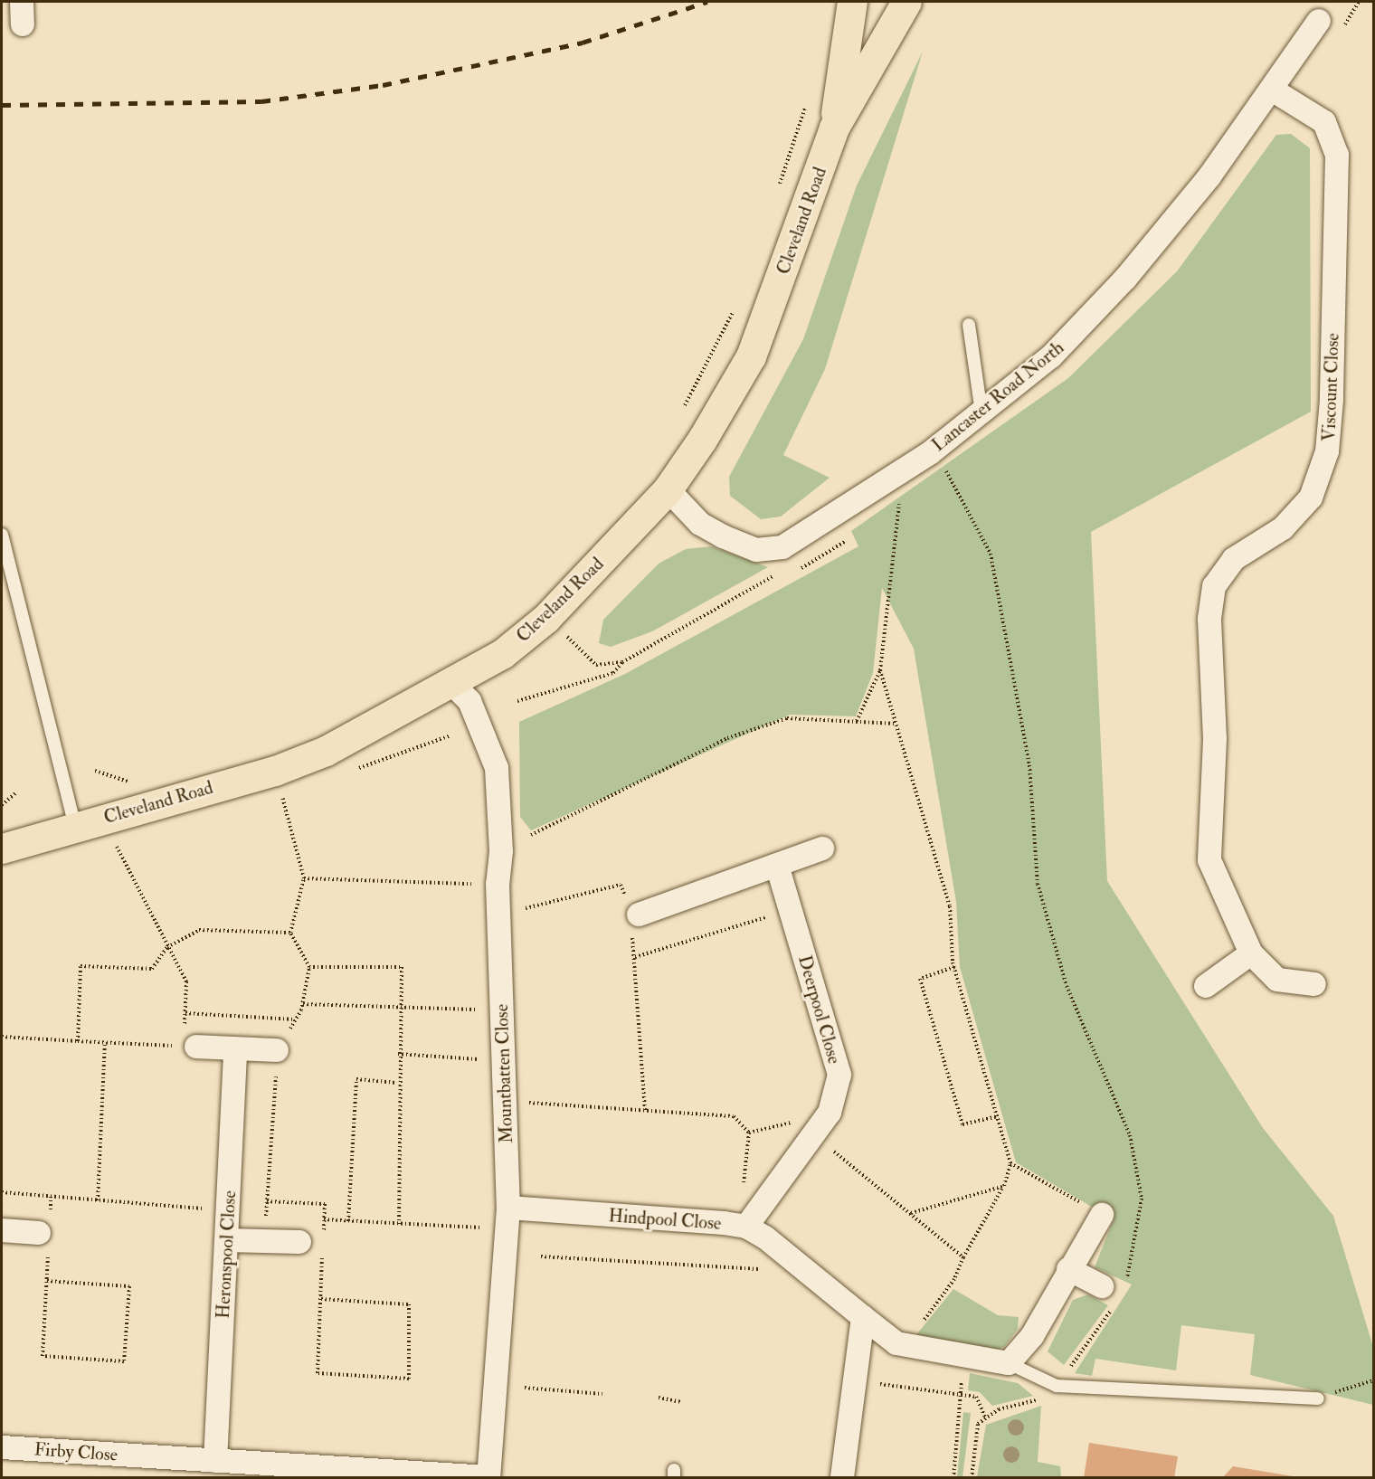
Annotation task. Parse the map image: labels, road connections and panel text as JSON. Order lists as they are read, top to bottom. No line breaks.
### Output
{"streets":{"main road":["Cleveland Road"],"street":["Viscount Close","Lancaster Road North","Deerpool Close","Mountbatten Close","Hindpool Close","Heronspool Close","Firby Close"]},"crossings":[["Cleveland Road","Lancaster Road North"],["Cleveland Road","Mountbatten Close"],["Viscount Close","Lancaster Road North"],["Deerpool Close","Hindpool Close"],["Mountbatten Close","Hindpool Close"],["Mountbatten Close","Firby Close"],["Heronspool Close","Firby Close"]]}
